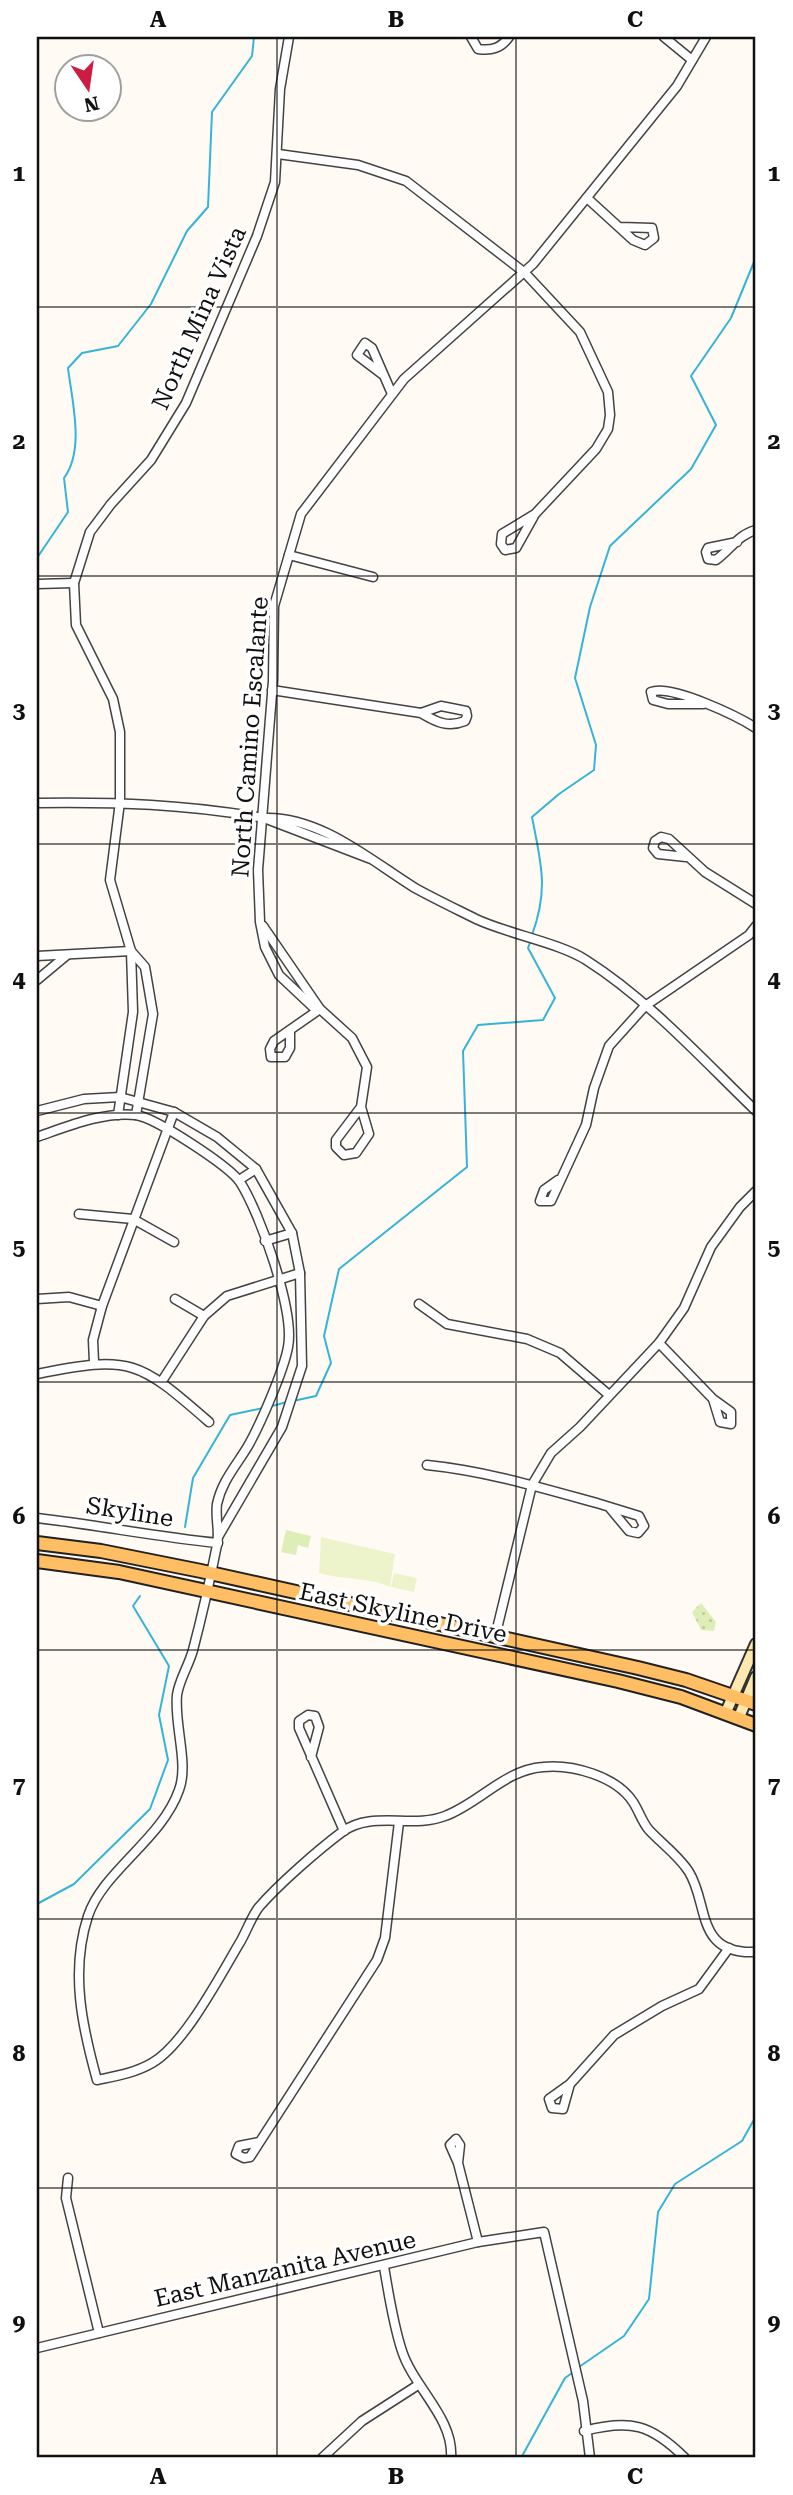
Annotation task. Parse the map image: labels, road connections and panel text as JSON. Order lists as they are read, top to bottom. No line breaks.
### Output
{"streets":{"main road":["East Skyline Drive"],"street":["North Mina Vista","North Camino Escalante","Skyline","East Manzanita Avenue"]},"north":"bottom","grid":{"columns":["A","B","C"],"rows":["1","2","3","4","5","6","7","8","9"]}}
